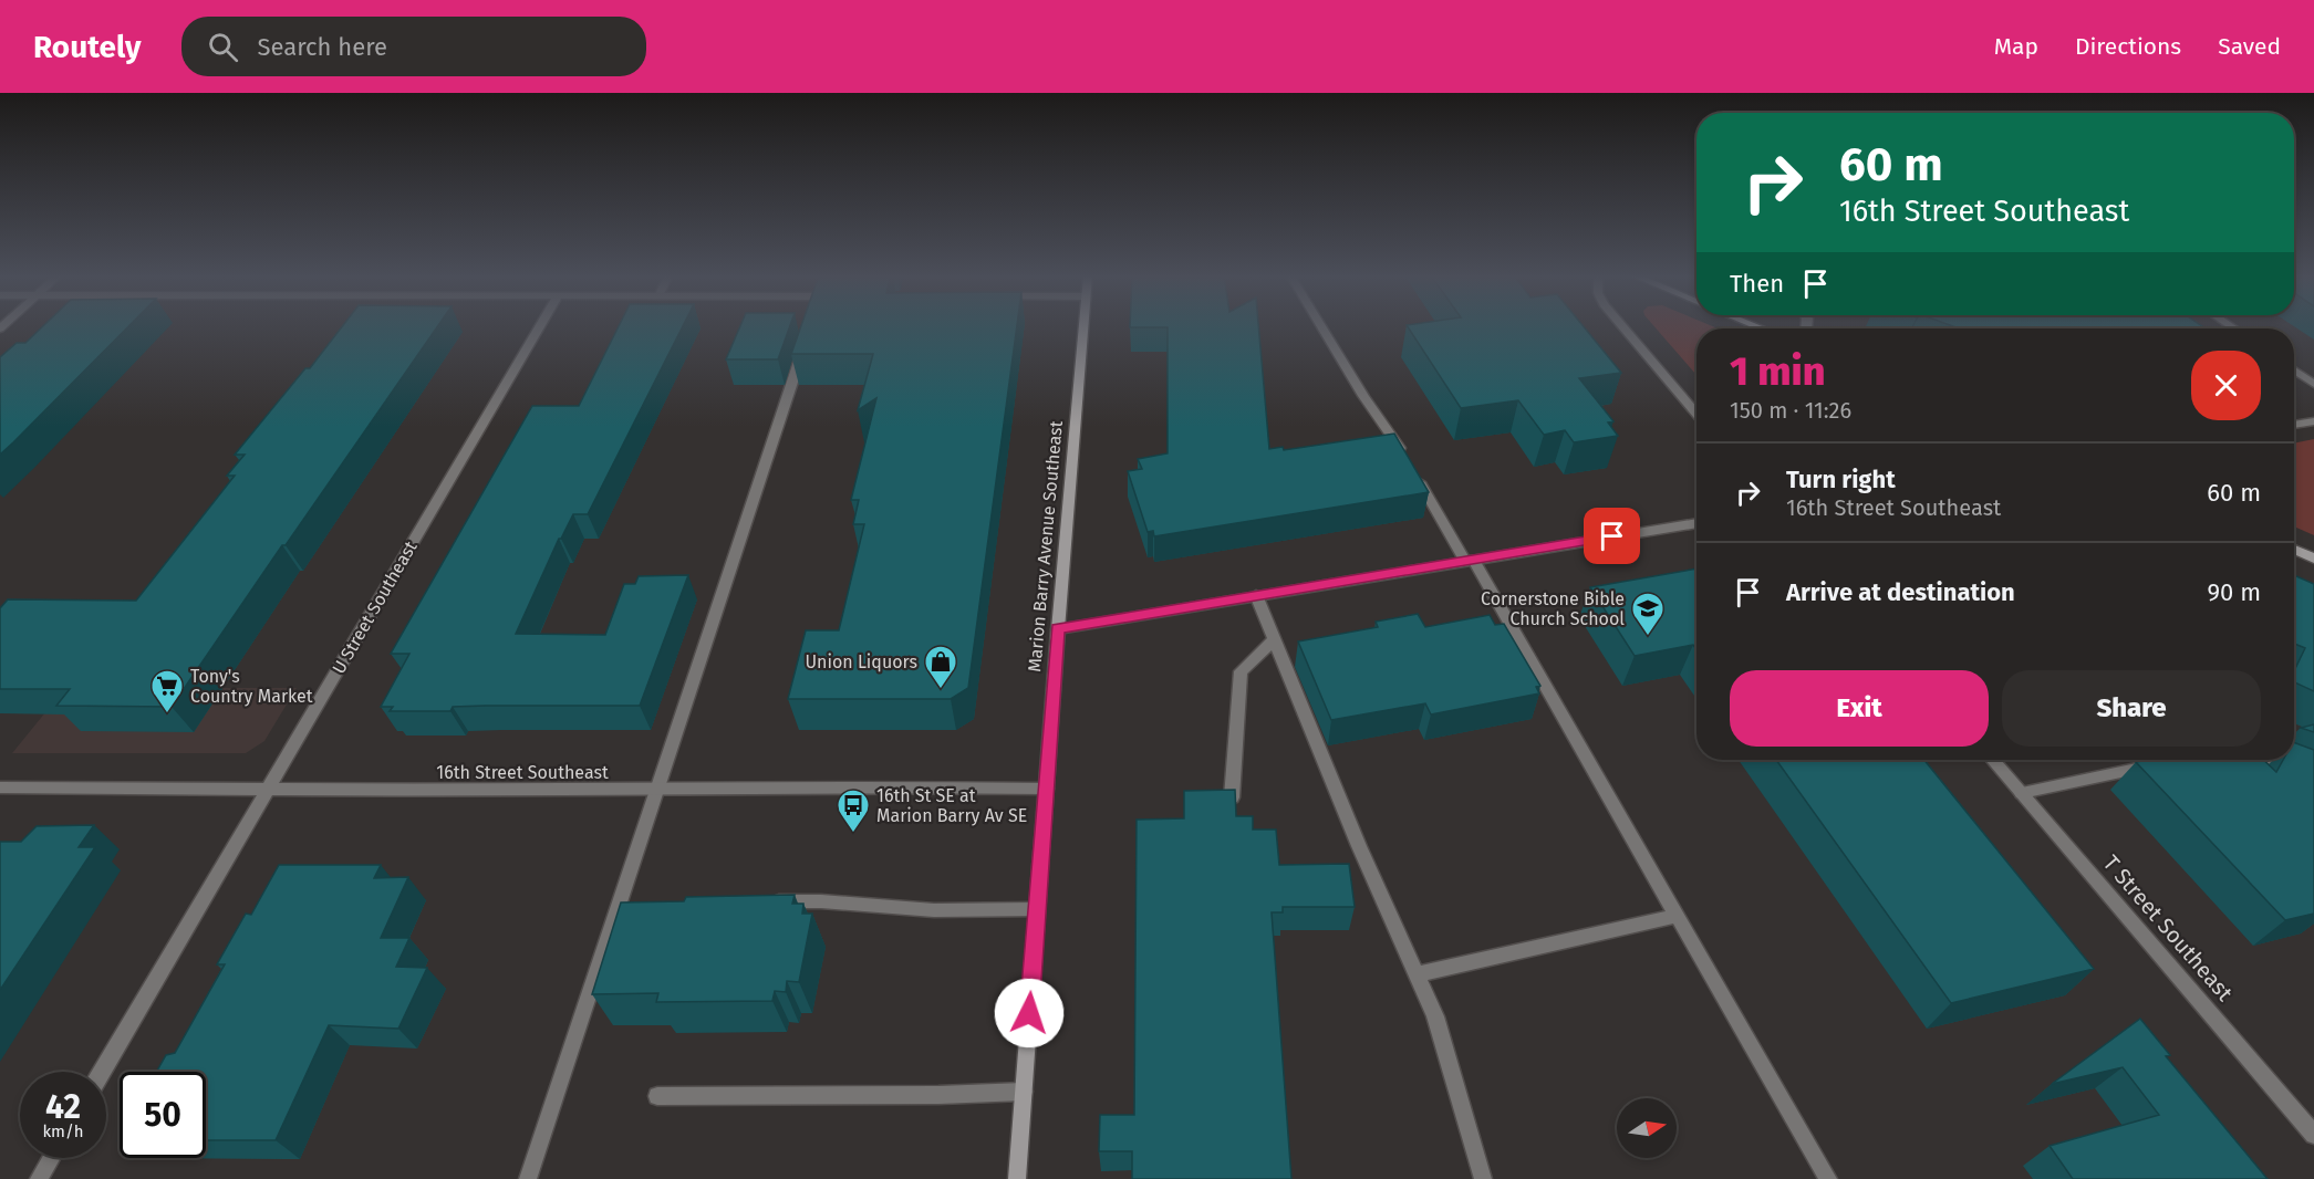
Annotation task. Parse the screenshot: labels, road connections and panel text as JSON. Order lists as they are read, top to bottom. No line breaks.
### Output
{"streets":{"main road":["Marion Barry Avenue Southeast"],"street":["U Street Southeast","16th Street Southeast","T Street Southeast"]},"crossings":[["Marion Barry Avenue Southeast","16th Street Southeast"],["U Street Southeast","16th Street Southeast"]],"places":{"school or university":["Cornerstone Bible Church School"],"shop":["Union Liquors"],"supermarket":["Tony's Country Market"],"bus stop":["16th St SE at Marion Barry Av SE"]},"north":"right","page":{"header":"Routely","search":"Search here","nav":["Map","Directions","Saved"],"turn":["60 m","16th Street Southeast"],"then":"Then","heading":["1 min","150 m · 11:26"],"list":[{"name":"Turn right","note":"16th Street Southeast","value":"60 m"},{"name":"Arrive at destination","value":"90 m"}],"buttons":["Exit","Share"],"speed":"42 km/h","limit":"50"}}
